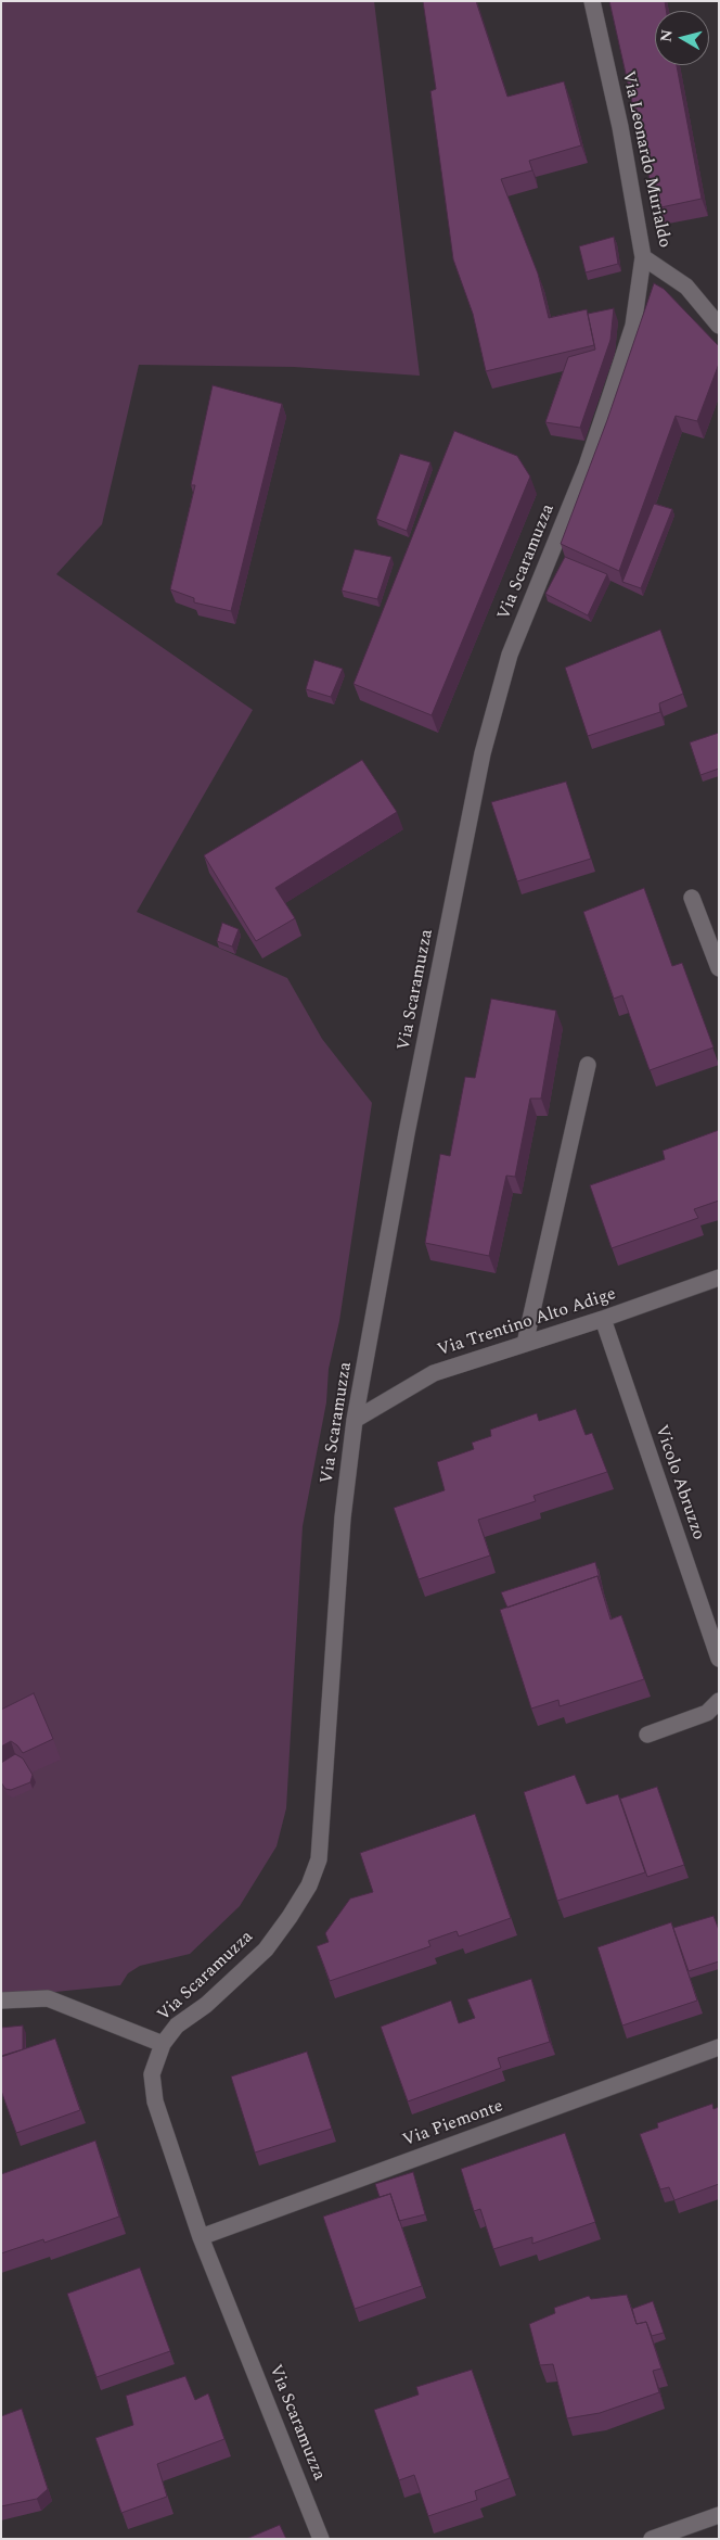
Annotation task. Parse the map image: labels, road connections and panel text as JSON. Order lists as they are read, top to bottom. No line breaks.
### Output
{"streets":{"street":["Via Leonardo Murialdo","Via Scaramuzza","Via Trentino Alto Adige","Vicolo Abruzzo","Via Piemonte"]},"crossings":[["Via Leonardo Murialdo","Via Scaramuzza"],["Via Scaramuzza","Via Trentino Alto Adige"],["Via Scaramuzza","Via Piemonte"],["Via Trentino Alto Adige","Vicolo Abruzzo"]],"north":"left"}
